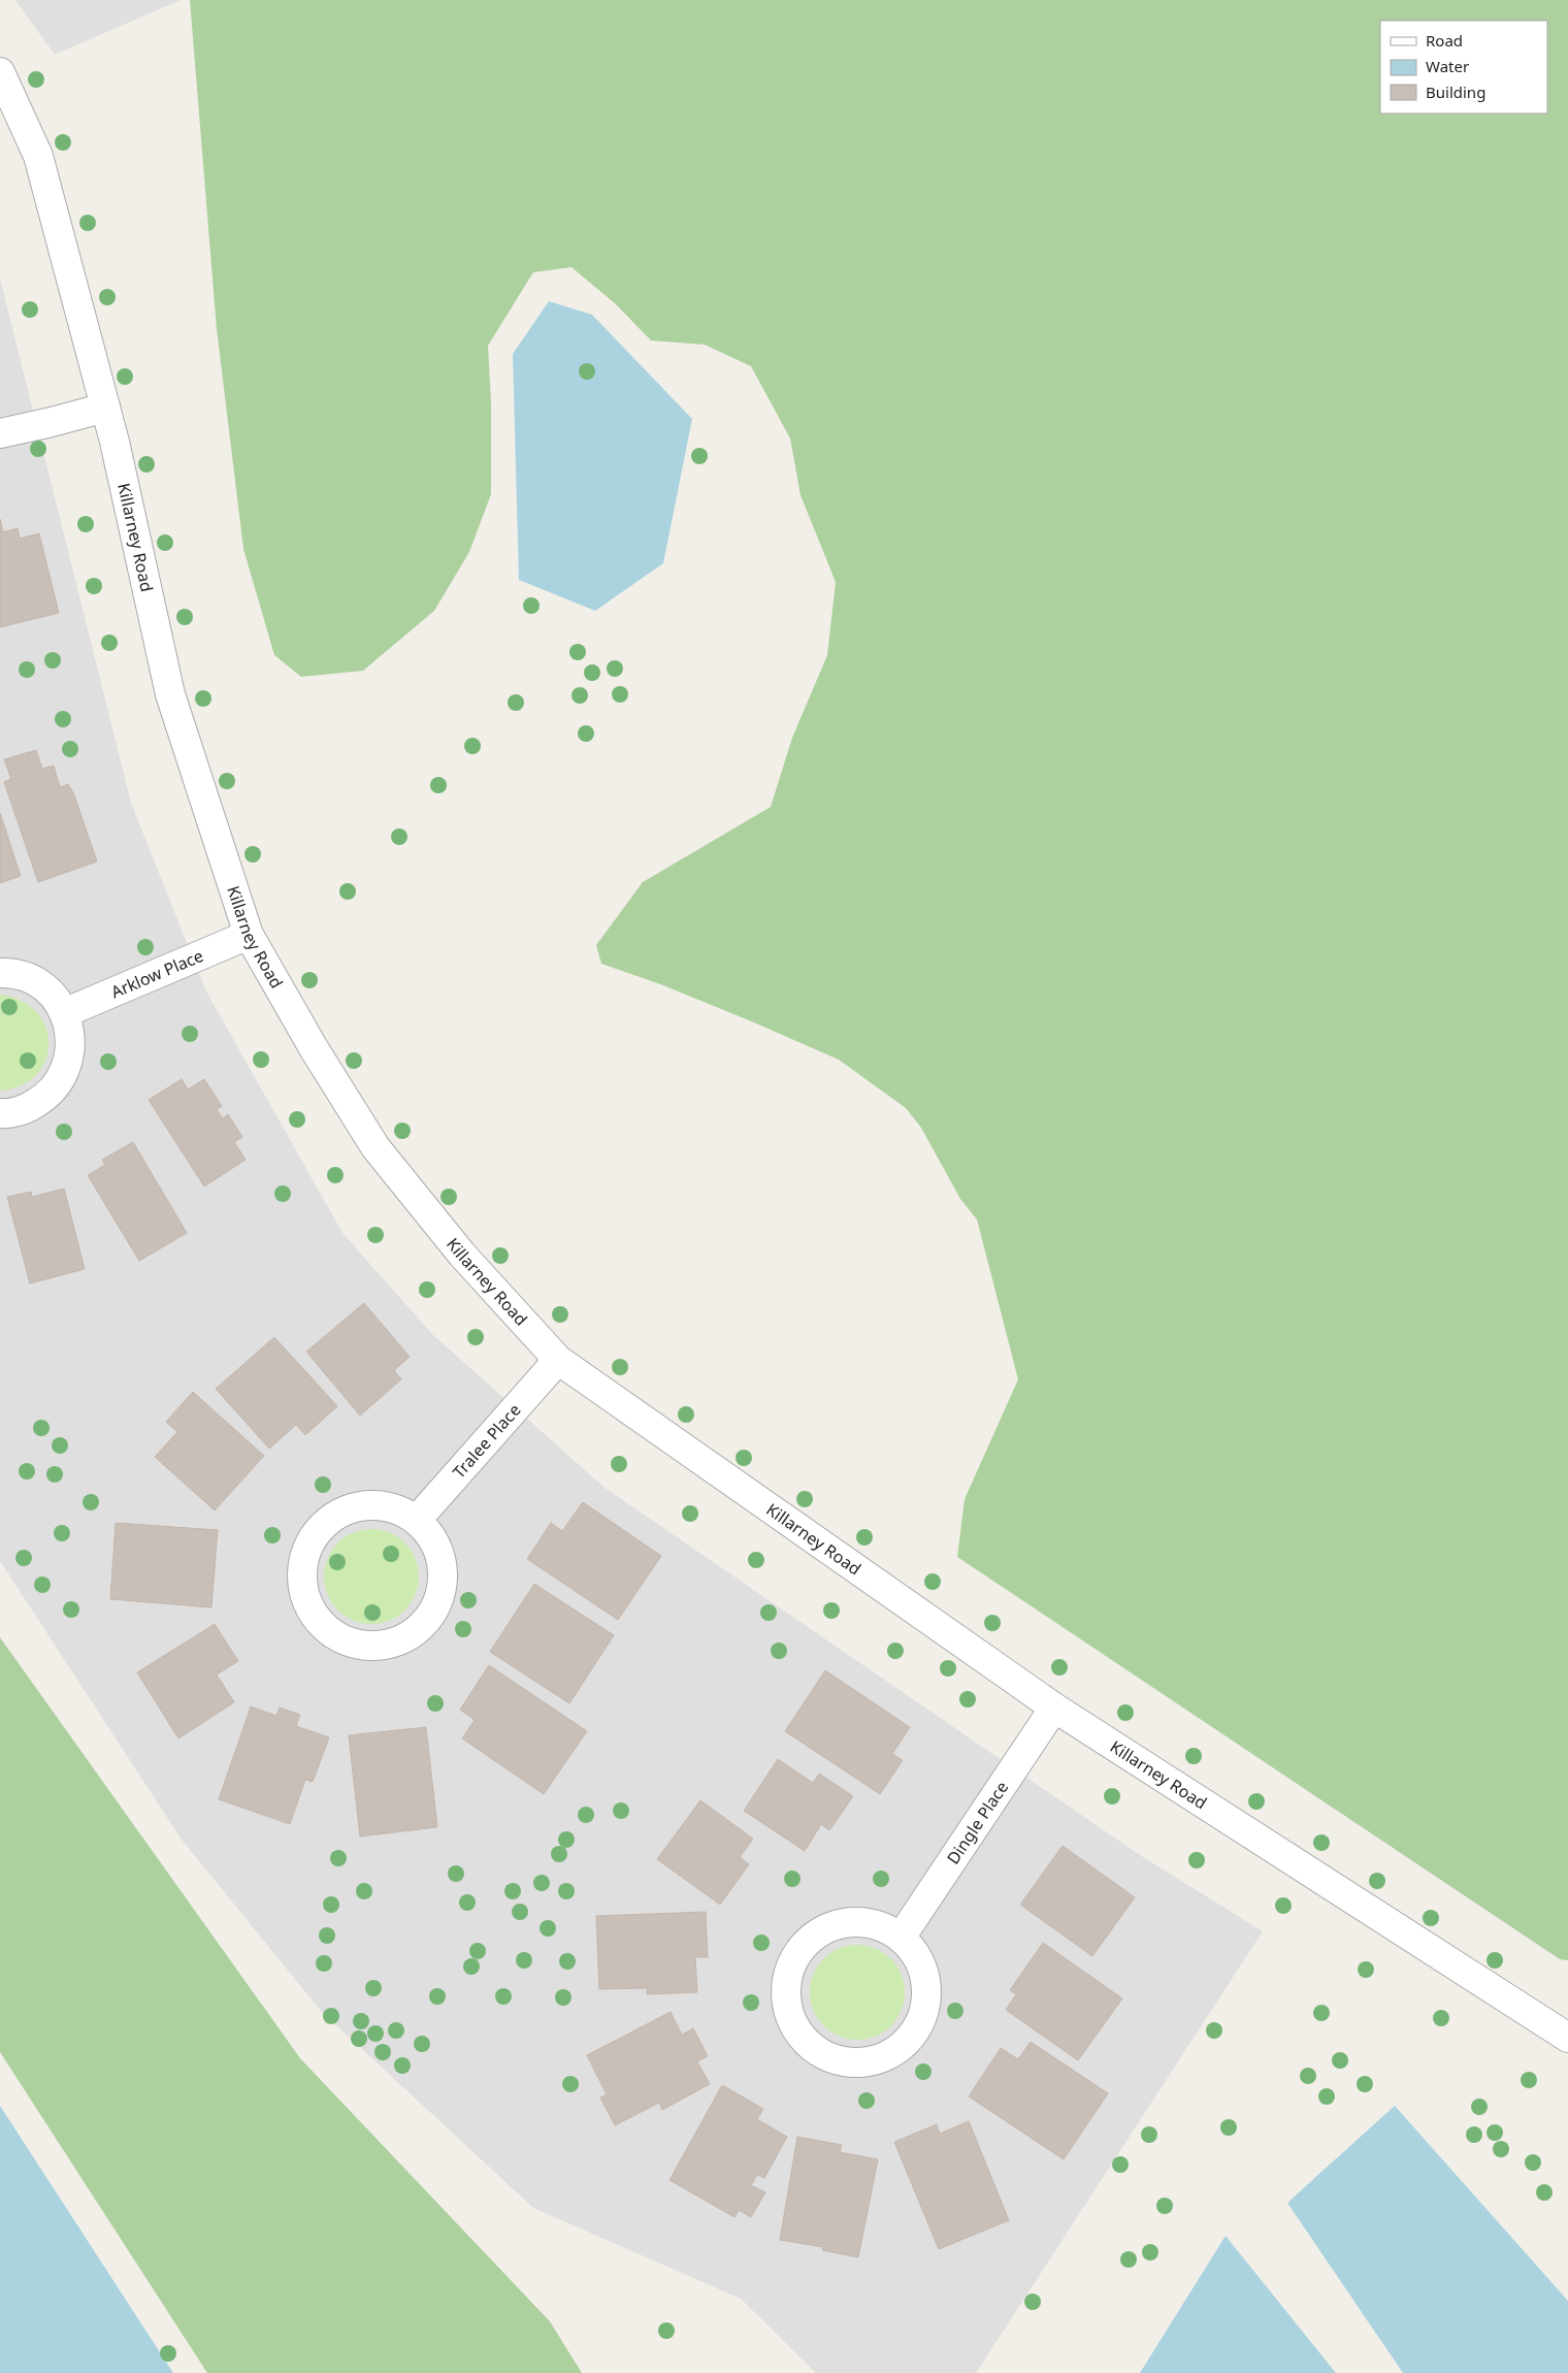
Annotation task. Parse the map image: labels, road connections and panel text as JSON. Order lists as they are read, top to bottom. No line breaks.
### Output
{"streets":{"street":["Killarney Road","Arklow Place","Tralee Place","Dingle Place"]},"crossings":[["Killarney Road","Arklow Place"],["Killarney Road","Tralee Place"],["Killarney Road","Dingle Place"]],"legend":["Road","Water","Building"]}
